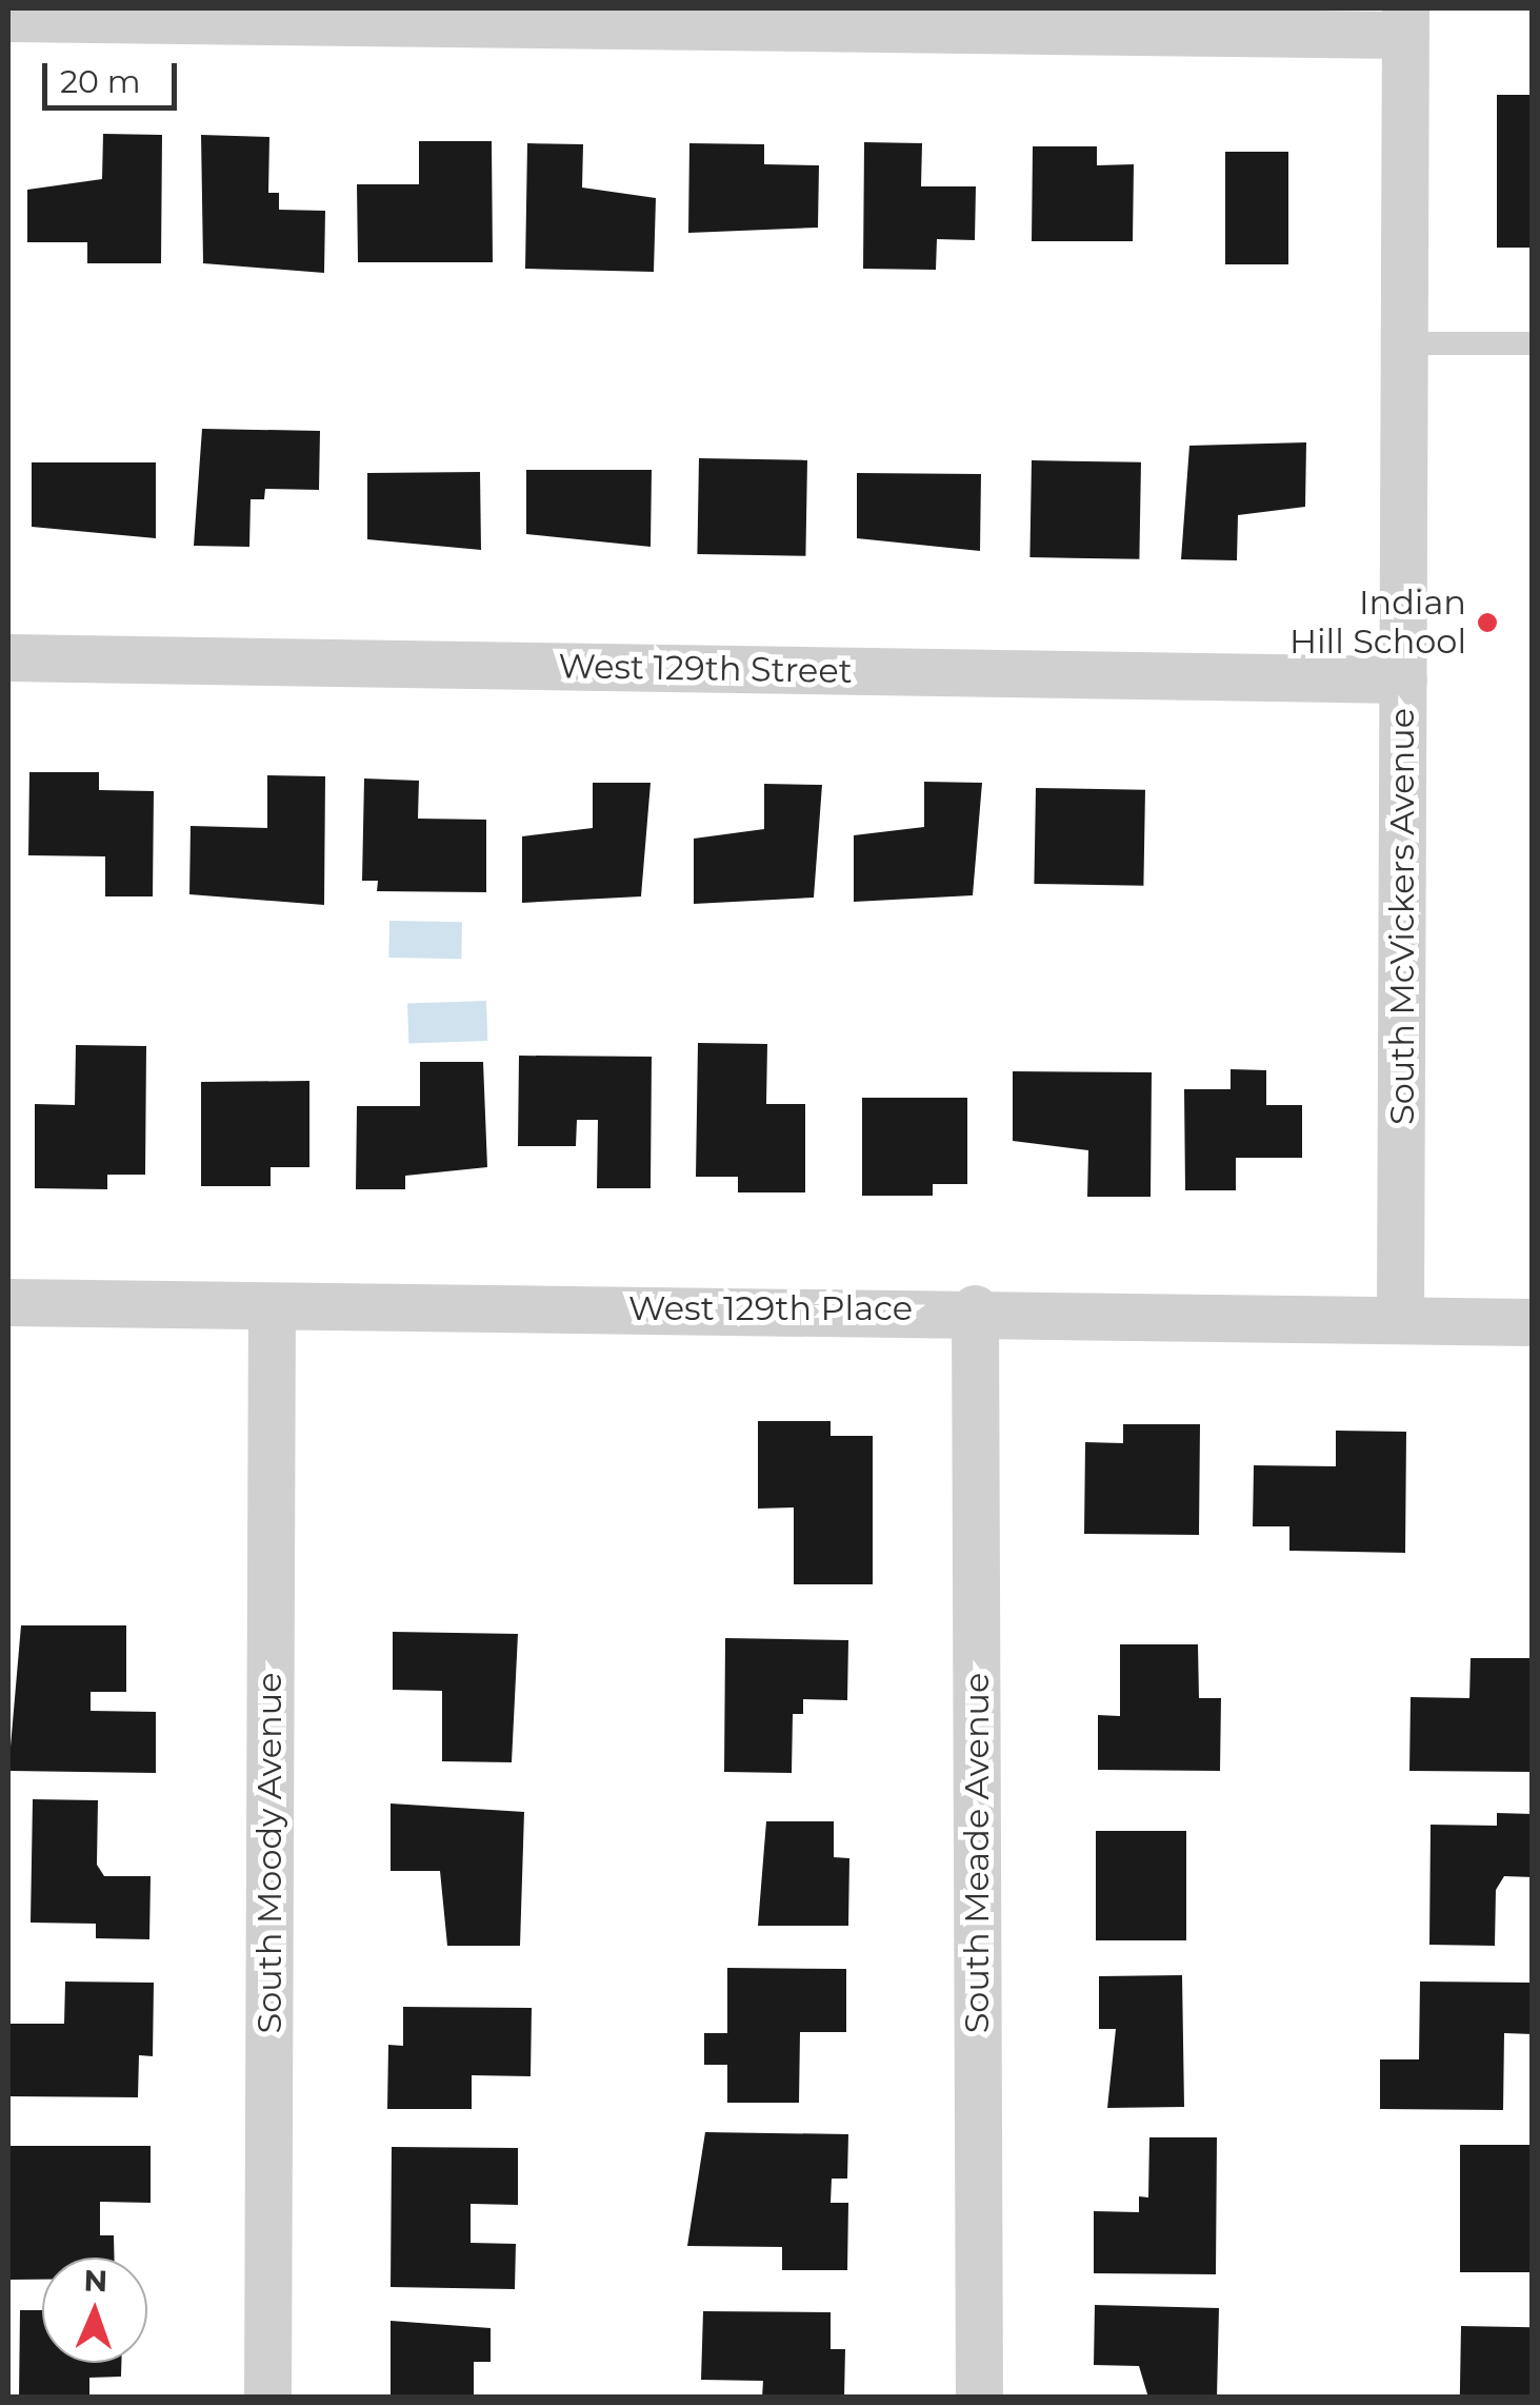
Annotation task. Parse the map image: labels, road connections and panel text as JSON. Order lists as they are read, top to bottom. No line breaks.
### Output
{"streets":{"street":["West 129th Street","South McVickers Avenue","West 129th Place","South Moody Avenue","South Meade Avenue"]},"crossings":[["West 129th Street","South McVickers Avenue"],["South McVickers Avenue","West 129th Place"],["West 129th Place","South Moody Avenue"],["West 129th Place","South Meade Avenue"]],"places":["Indian Hill School"],"scale_bar":"20 m","north":"top"}
